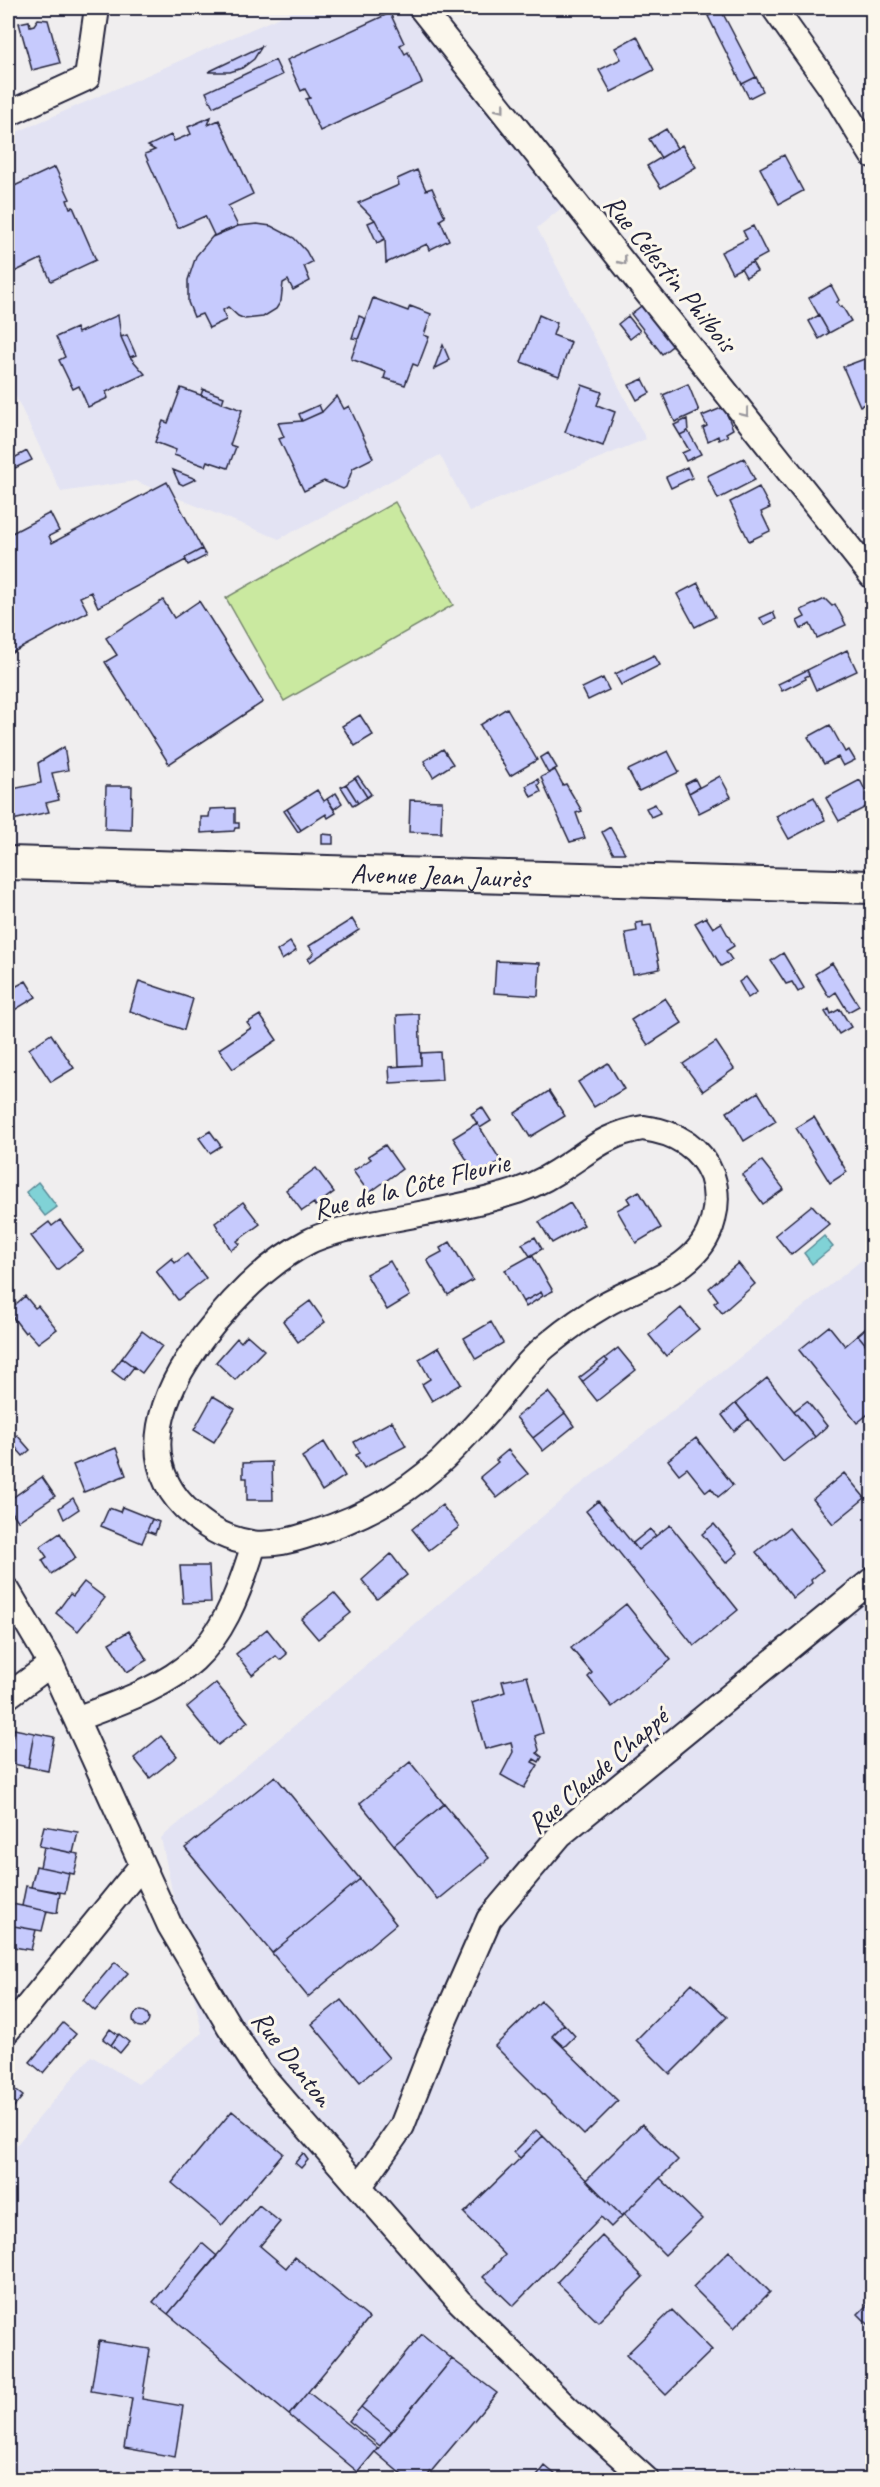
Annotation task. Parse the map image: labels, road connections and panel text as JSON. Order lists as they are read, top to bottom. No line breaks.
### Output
{"streets":{"main road":["Avenue Jean Jaurès"],"street":["Rue Célestin Philbois","Rue de la Côte Fleurie","Rue Claude Chappé","Rue Danton"]},"crossings":[["Rue Claude Chappé","Rue Danton"]],"one_way":["Rue Célestin Philbois"]}
